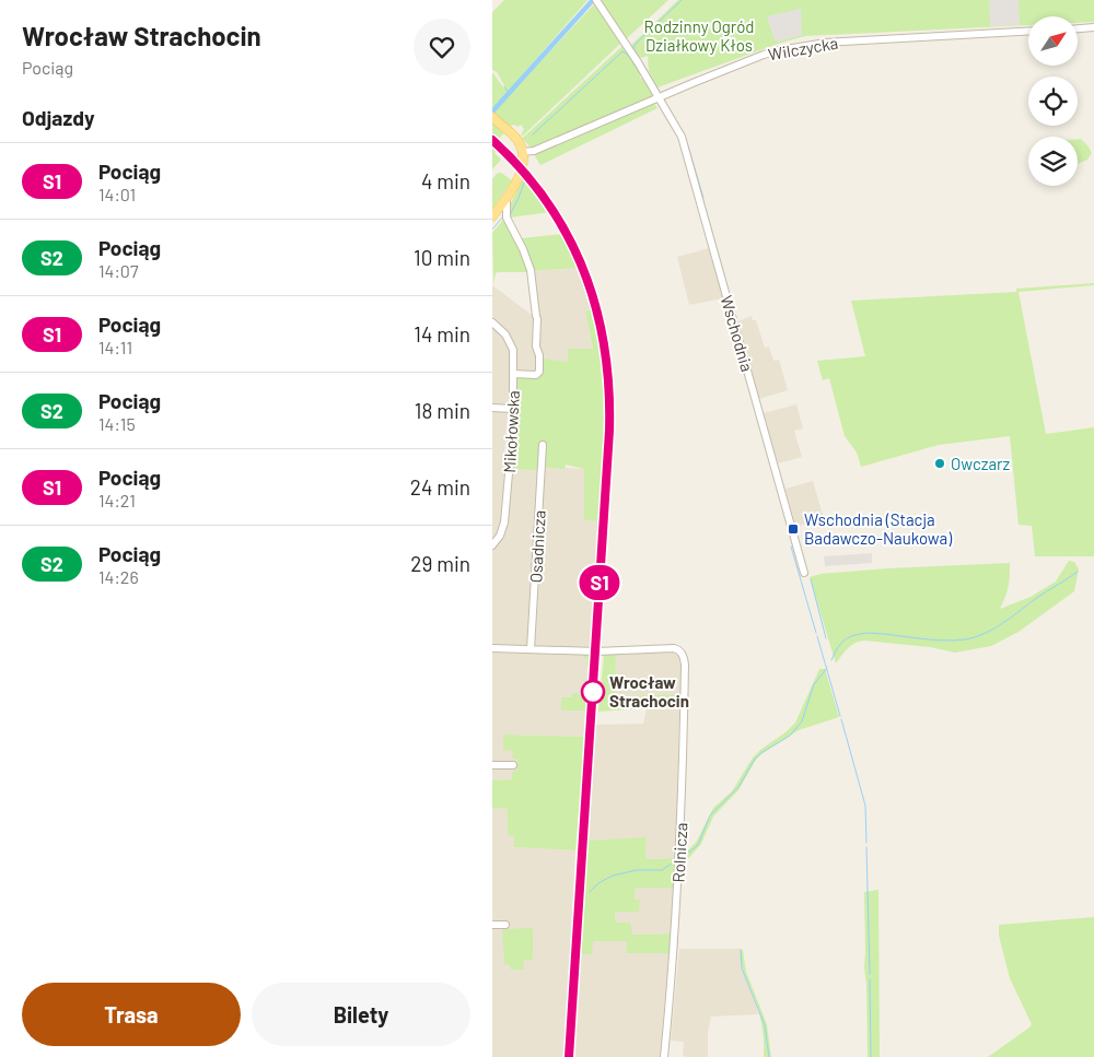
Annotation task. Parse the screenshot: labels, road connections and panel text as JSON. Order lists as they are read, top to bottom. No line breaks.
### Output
{"streets":{"street":["Wilczycka","Wschodnia","Mikołowska","Osadnicza","Rolnicza"]},"crossings":[["Wilczycka","Wschodnia"],["Osadnicza","Rolnicza"]],"parks":["Rodzinny Ogród Działkowy Kłos"],"places":{"other":["Owczarz","Wrocław Strachocin"],"transit":["Wschodnia (Stacja Badawczo-Naukowa)"]},"north":"top right","page":{"heading":[["Wrocław Strachocin","Pociąg"],"Odjazdy"],"on_map":"S1","list":[{"mark":"S1","name":"Pociąg","note":"14:01","value":"4 min"},{"mark":"S2","name":"Pociąg","note":"14:07","value":"10 min"},{"mark":"S1","name":"Pociąg","note":"14:11","value":"14 min"},{"mark":"S2","name":"Pociąg","note":"14:15","value":"18 min"},{"mark":"S1","name":"Pociąg","note":"14:21","value":"24 min"},{"mark":"S2","name":"Pociąg","note":"14:26","value":"29 min"}],"buttons":["Trasa","Bilety"]}}
